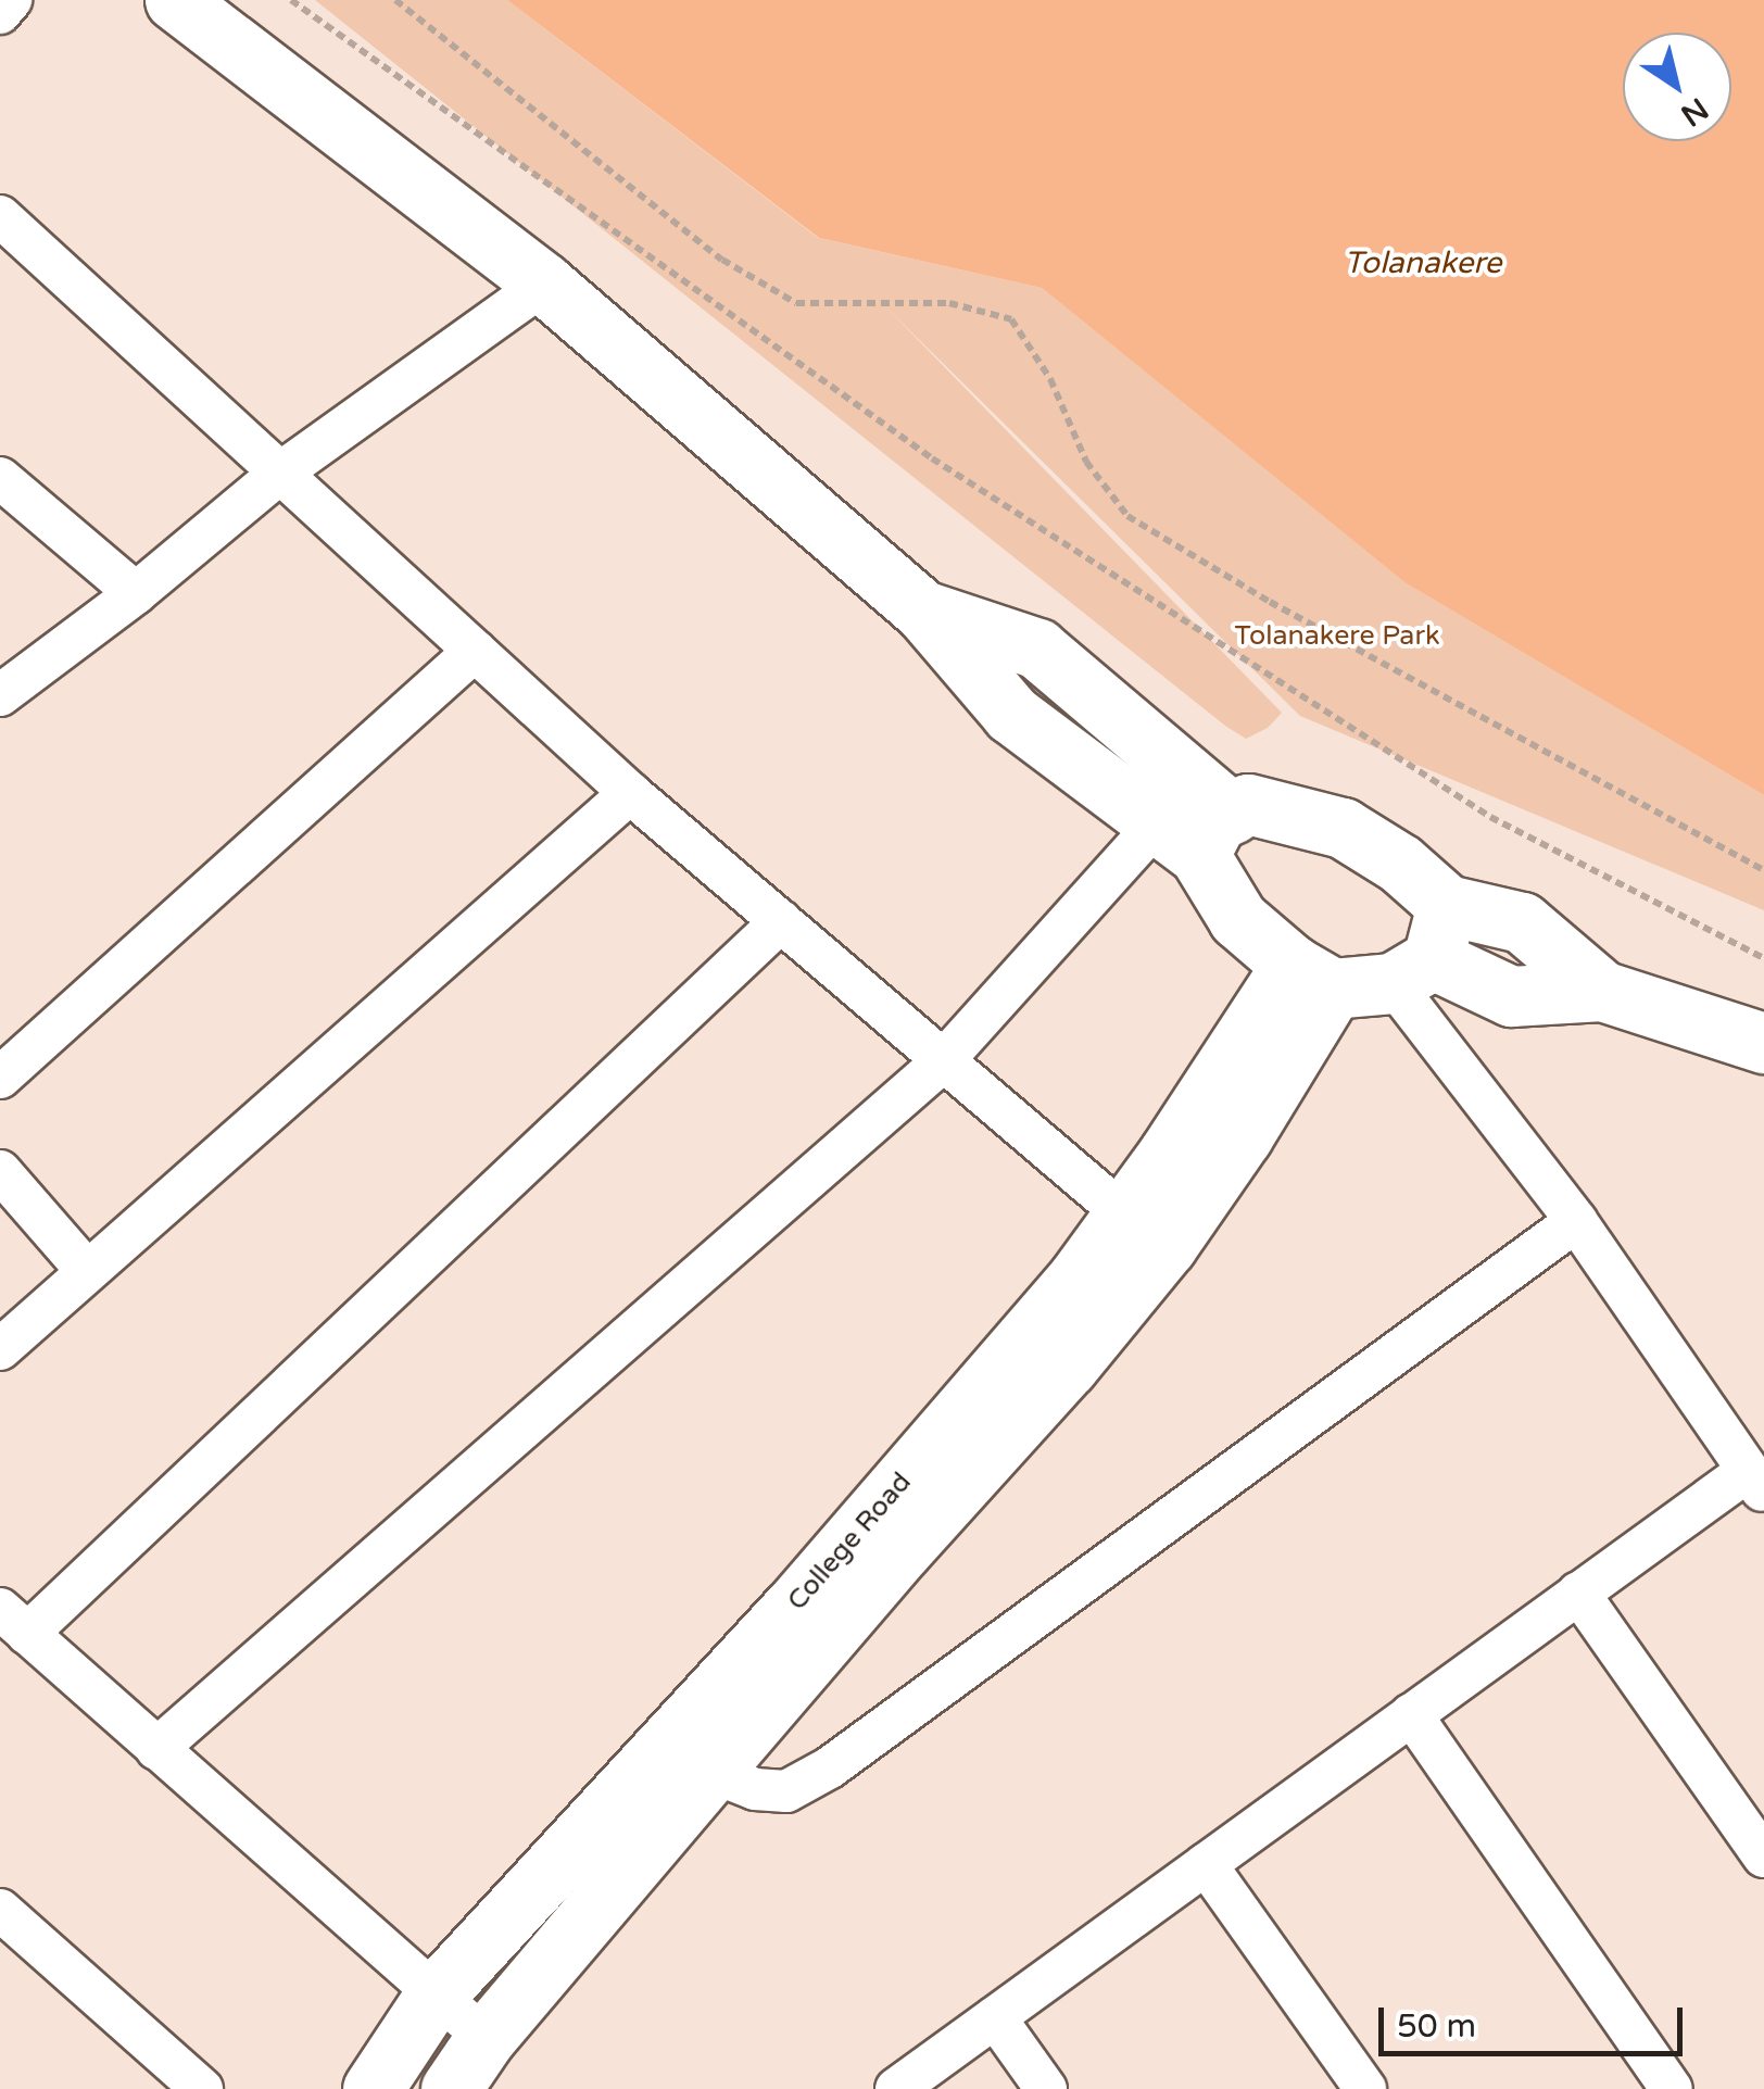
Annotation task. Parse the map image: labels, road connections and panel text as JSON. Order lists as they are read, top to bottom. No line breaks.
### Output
{"streets":{"main road":["College Road"]},"water":["Tolanakere"],"parks":["Tolanakere Park"],"scale_bar":"50 m","north":"bottom right"}
